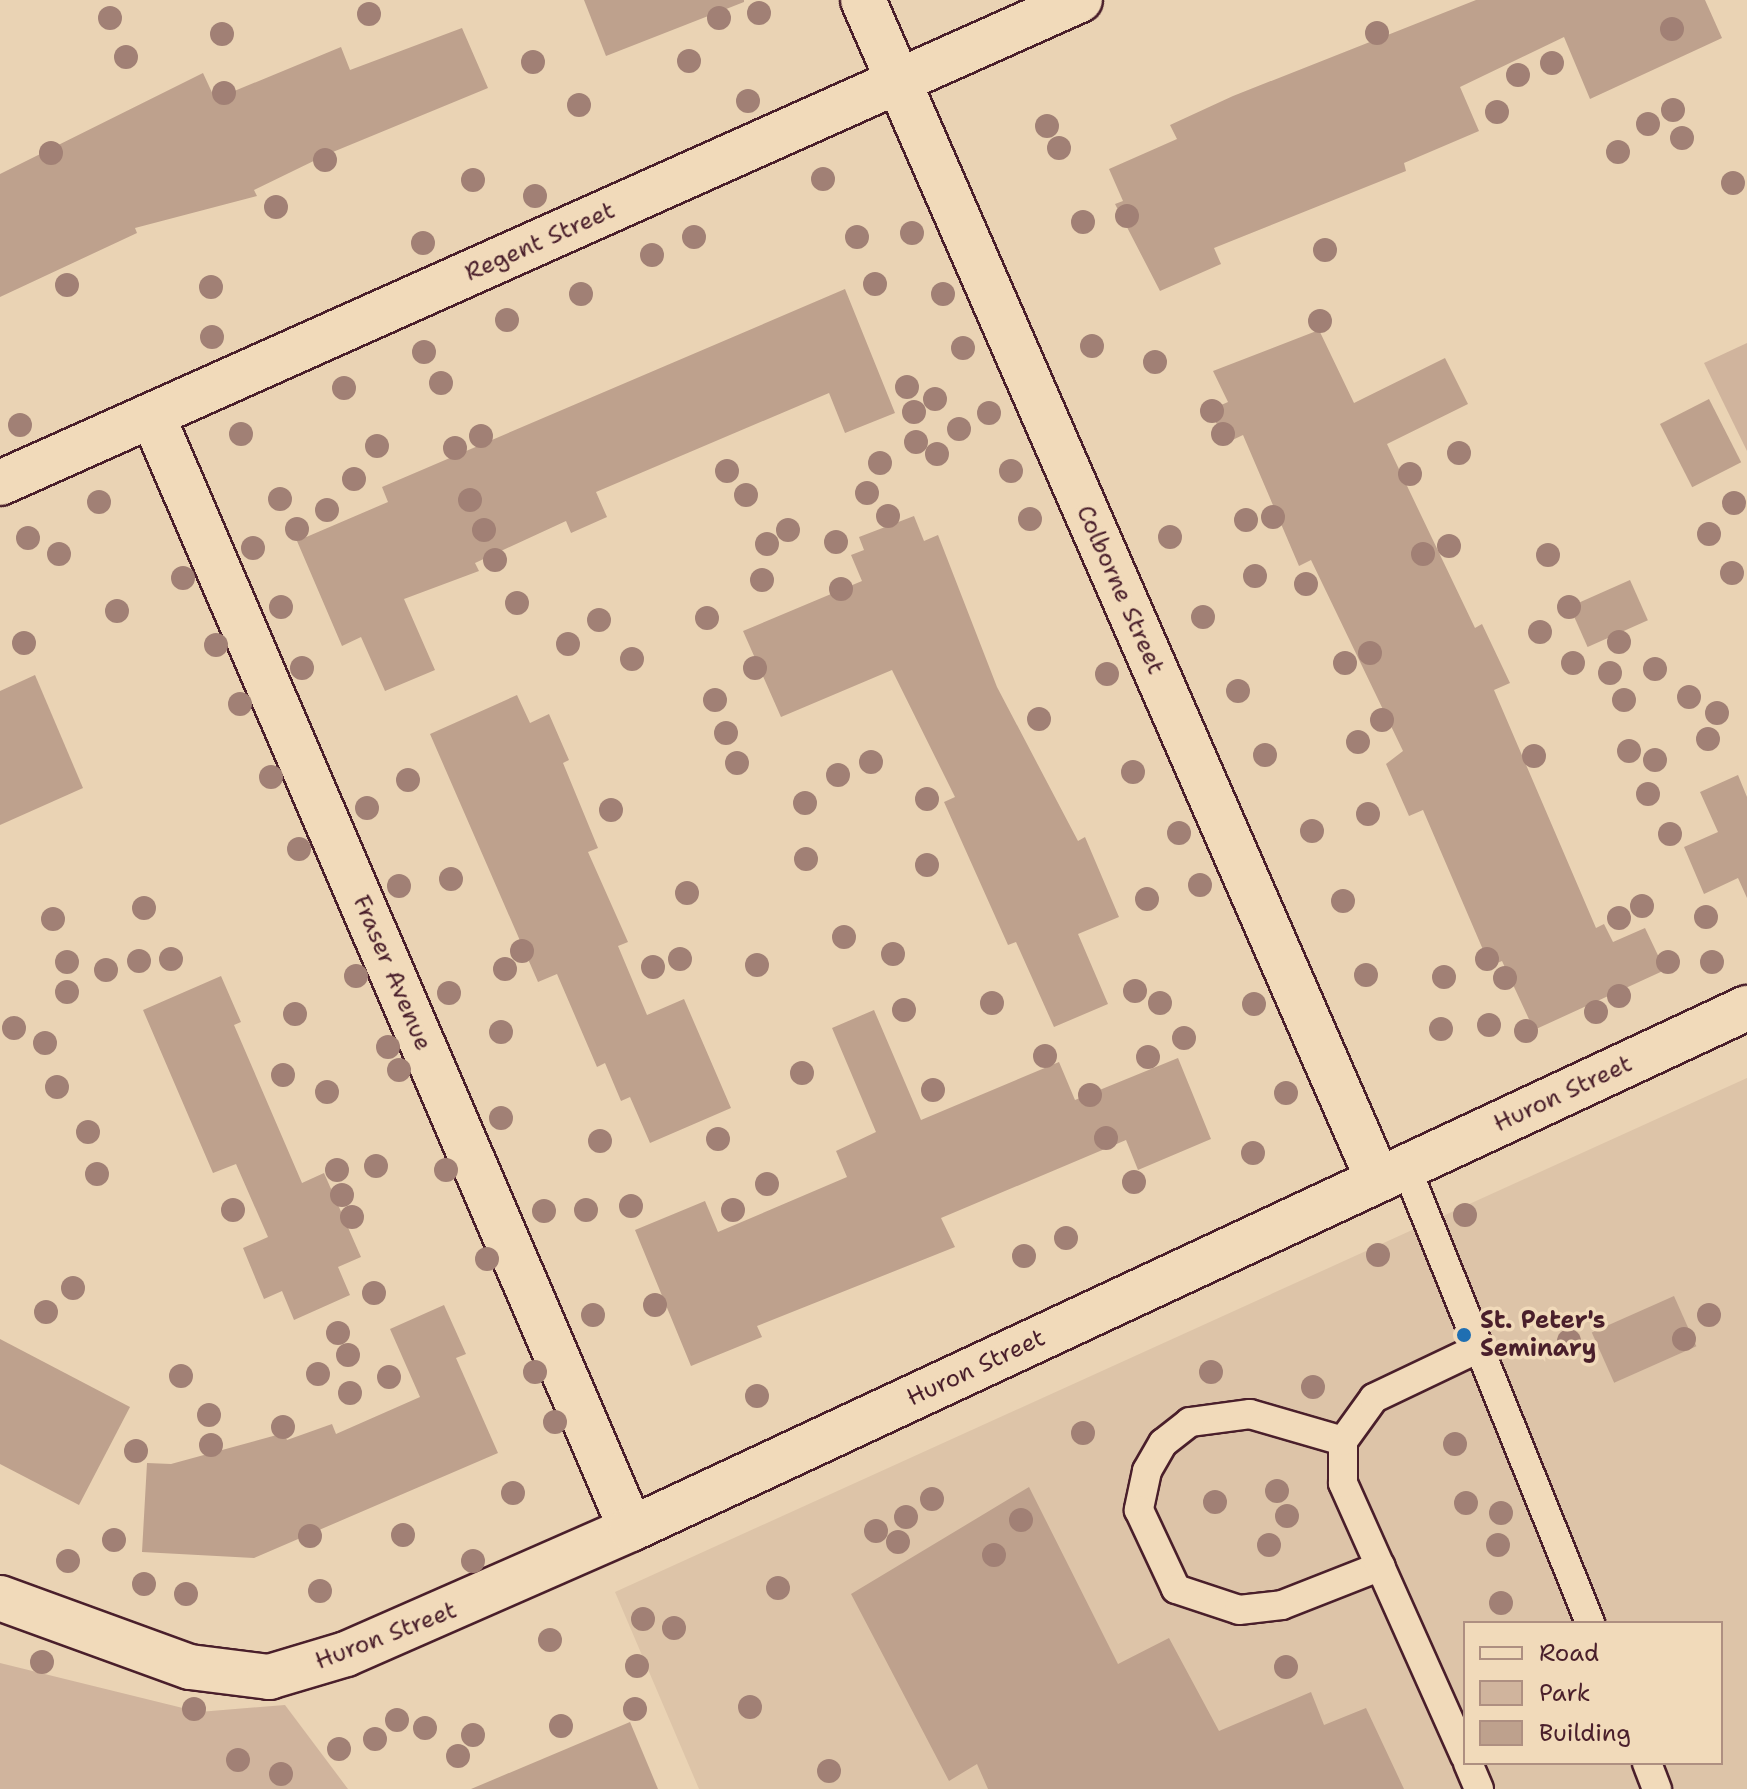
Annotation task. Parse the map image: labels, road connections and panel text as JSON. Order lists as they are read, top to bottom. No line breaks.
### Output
{"streets":{"street":["Regent Street","Colborne Street","Fraser Avenue","Huron Street"]},"crossings":[["Regent Street","Colborne Street"],["Regent Street","Fraser Avenue"],["Colborne Street","Huron Street"],["Fraser Avenue","Huron Street"]],"places":["St. Peter's Seminary"],"legend":["Road","Park","Building"]}
